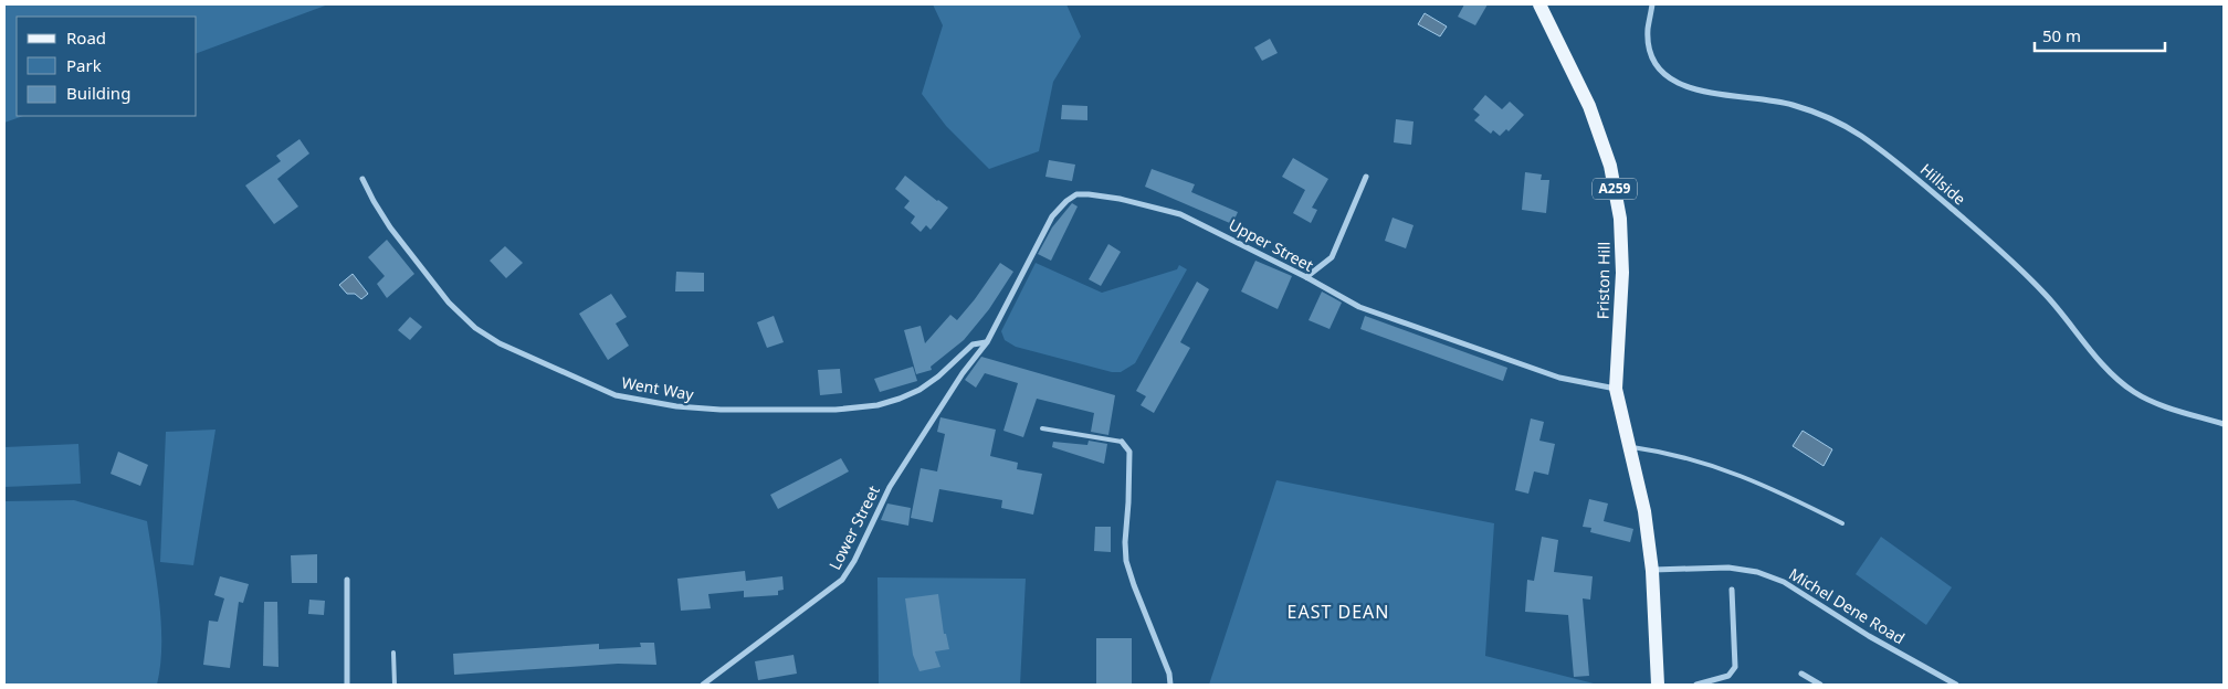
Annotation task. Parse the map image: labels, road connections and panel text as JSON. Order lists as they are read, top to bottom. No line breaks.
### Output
{"streets":{"main road":["A259","Friston Hill"],"street":["Hillside","Upper Street","Went Way","Lower Street","Michel Dene Road"]},"crossings":[["A259","Friston Hill"],["A259","Michel Dene Road"],["Upper Street","Friston Hill"],["Upper Street","Went Way"],["Upper Street","Lower Street"],["Friston Hill","Michel Dene Road"],["Went Way","Lower Street"]],"districts":["EAST DEAN"],"legend":["Road","Park","Building"],"scale_bar":"50 m"}
